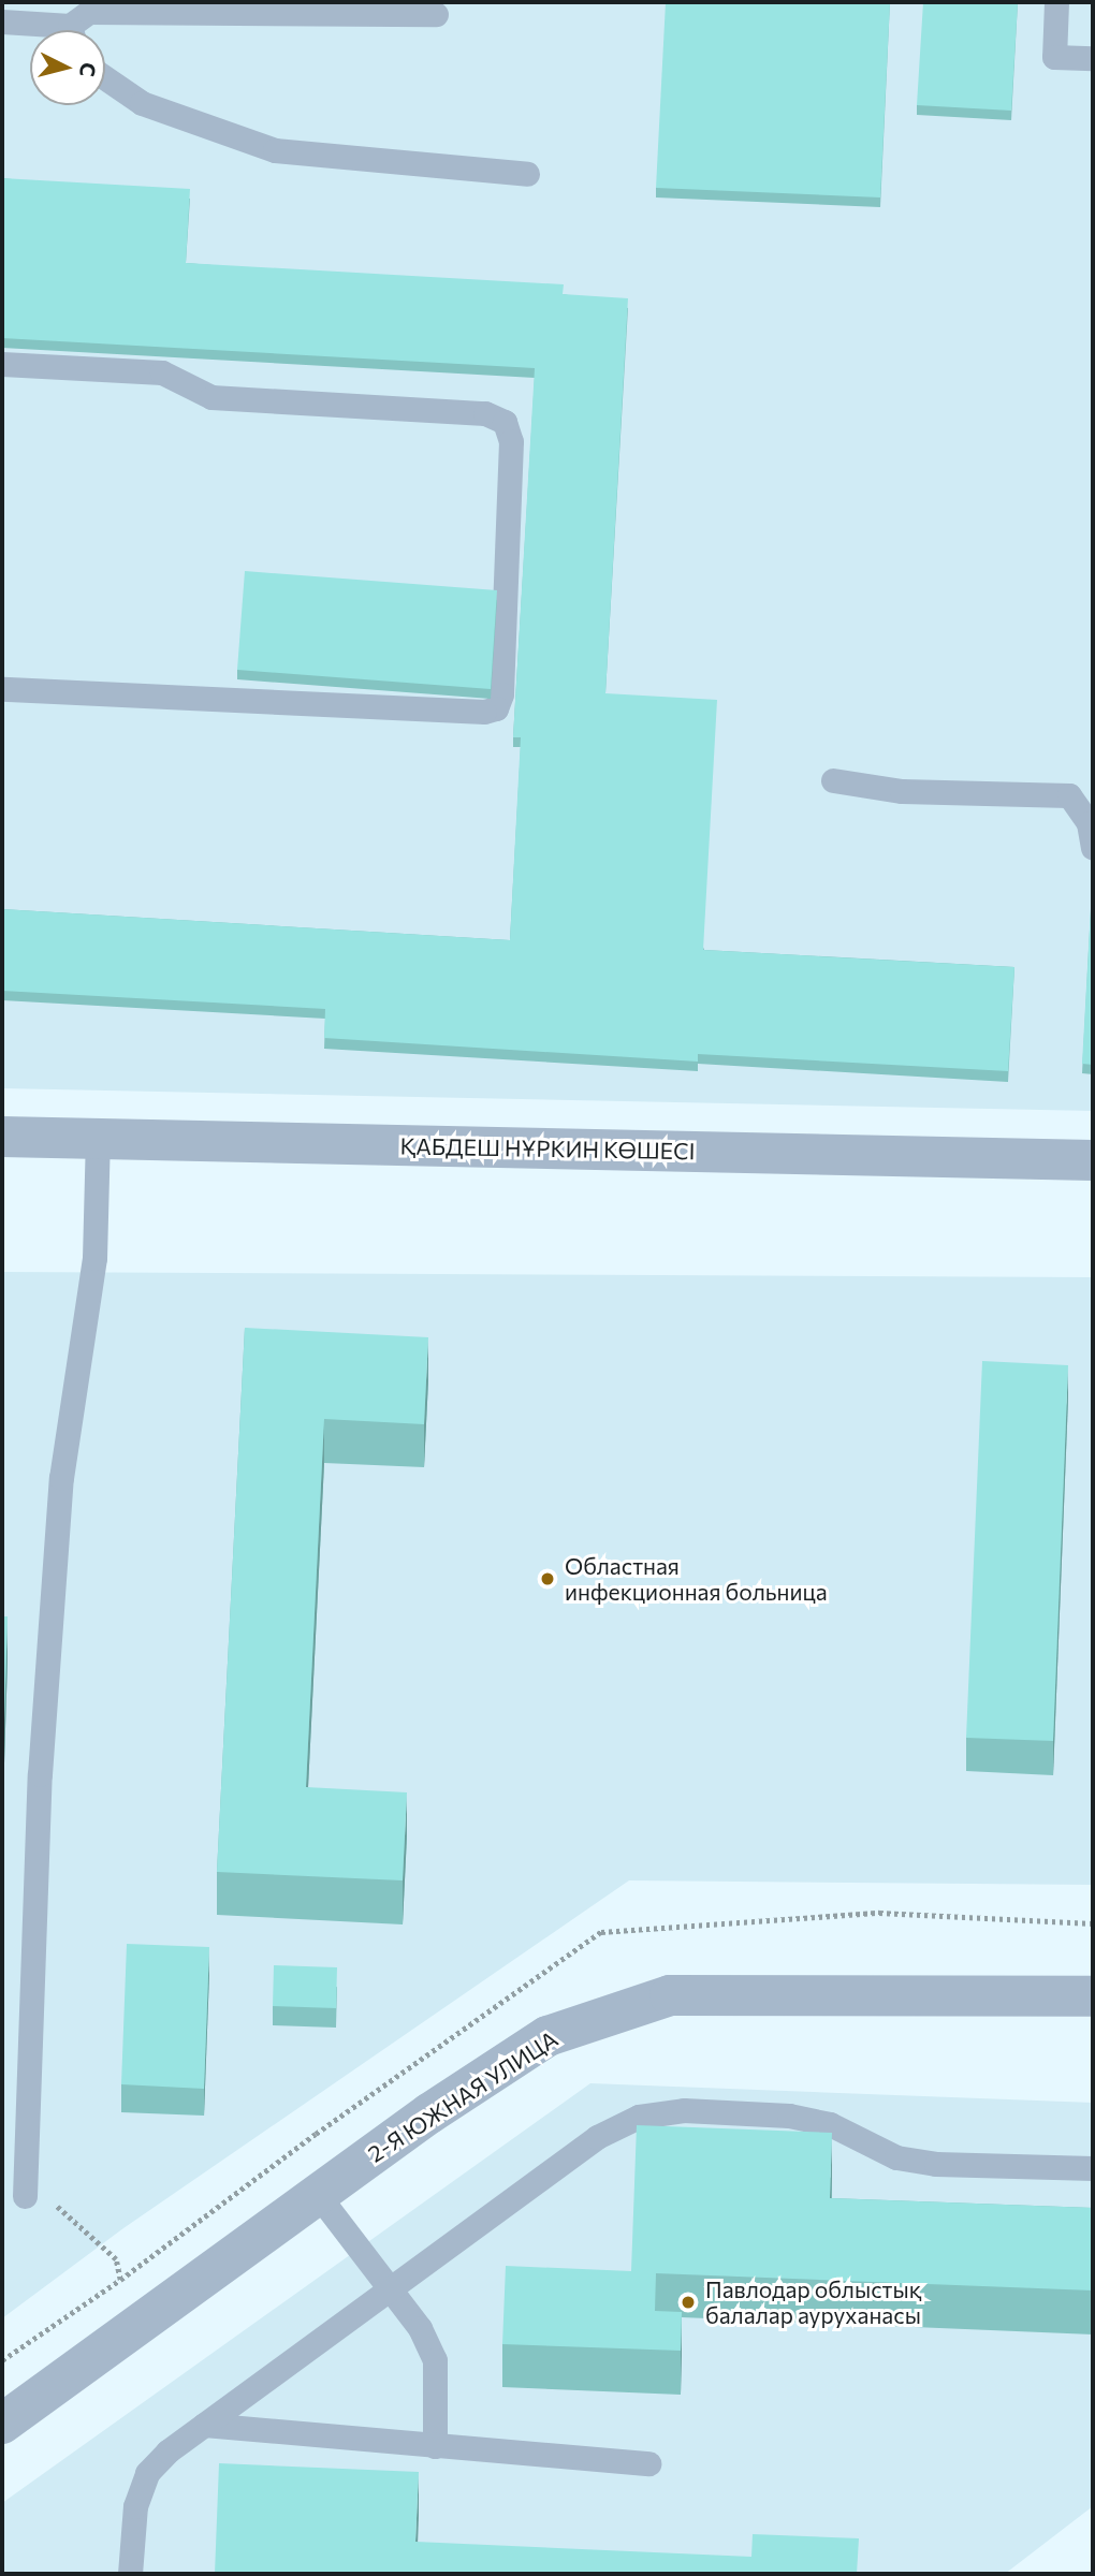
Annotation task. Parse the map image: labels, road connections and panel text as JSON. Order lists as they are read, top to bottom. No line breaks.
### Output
{"streets":{"street":["ҚАБДЕШ НҰРКИН КӨШЕСІ","2-Я ЮЖНАЯ УЛИЦА"]},"places":["Областная инфекционная больница","Павлодар облыстық балалар ауруханасы"],"north":"right"}
